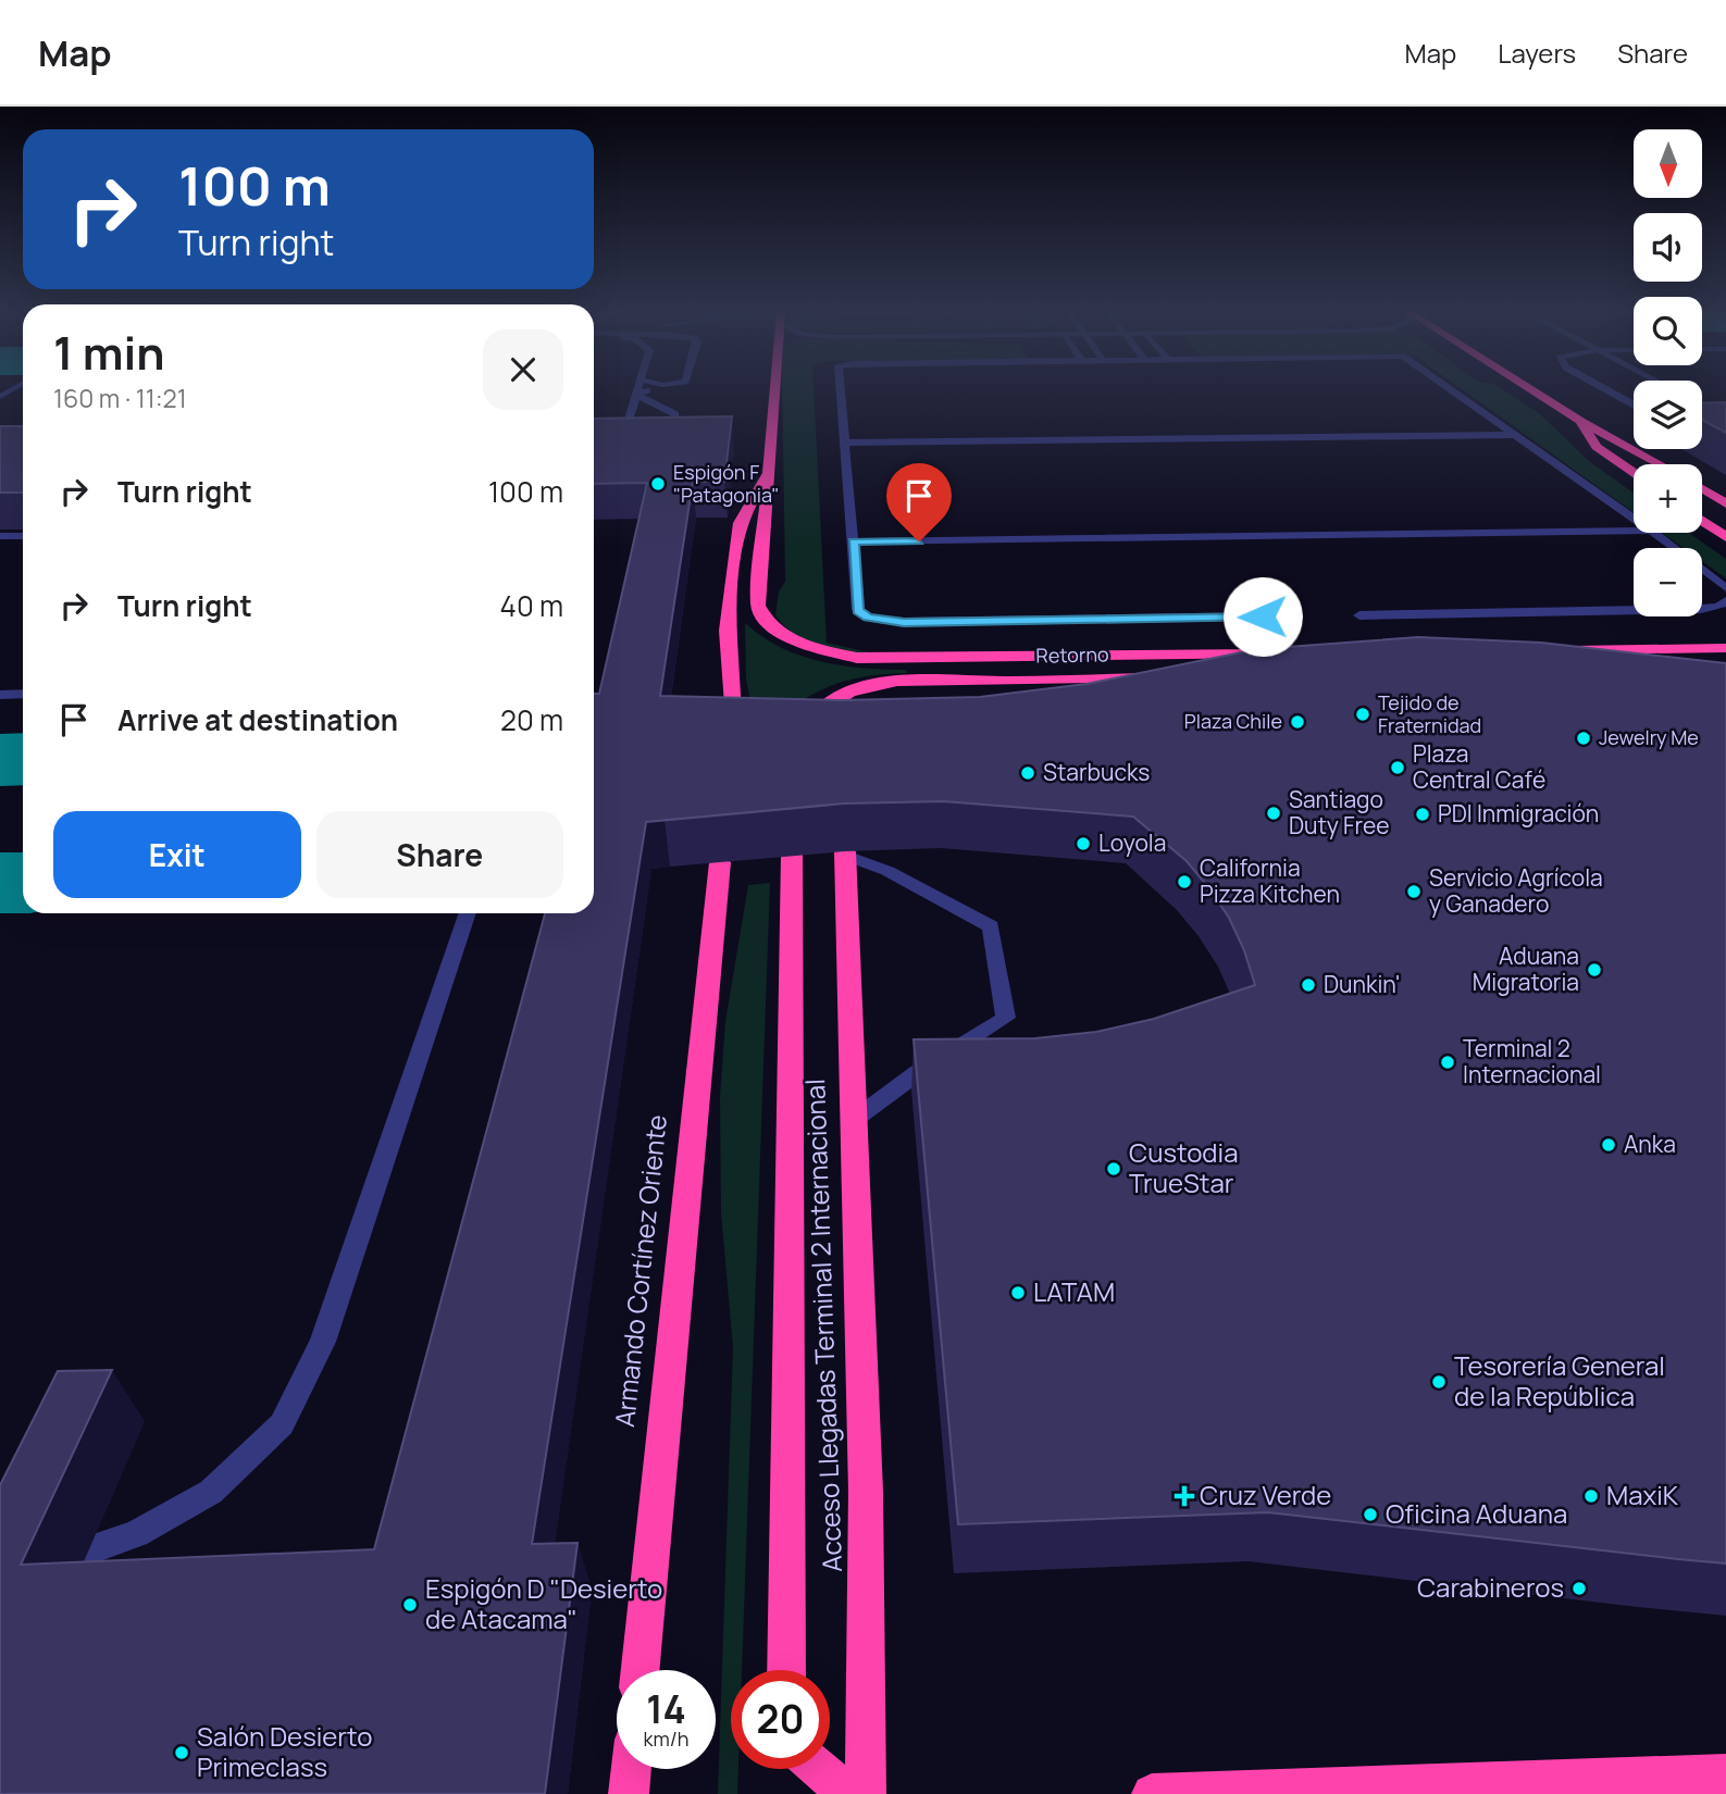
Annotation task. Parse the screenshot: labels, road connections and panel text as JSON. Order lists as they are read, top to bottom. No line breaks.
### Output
{"streets":{"highway":["Retorno","Armando Cortínez Oriente","Acceso Llegadas Terminal 2 Internacional"]},"places":{"other":["Espigón F \"Patagonia\"","Tejido de Fraternidad","Plaza Chile","Jewelry Me","Plaza Central Café","Starbucks","Santiago Duty Free","PDI Inmigración","Loyola","California Pizza Kitchen","Servicio Agrícola y Ganadero","Aduana Migratoria","Dunkin'","Terminal 2 Internacional","Anka","Custodia TrueStar","LATAM","Tesorería General de la República","MaxiK","Oficina Aduana","Carabineros","Espigón D \"Desierto de Atacama\"","Salón Desierto Primeclass"],"health":["Cruz Verde"]},"north":"bottom","page":{"header":"Map","nav":["Map","Layers","Share"],"map_buttons":["+","−"],"turn":["100 m","Turn right"],"heading":["1 min","160 m · 11:21"],"list":[{"name":"Turn right","value":"100 m"},{"name":"Turn right","value":"40 m"},{"name":"Arrive at destination","value":"20 m"}],"buttons":["Exit","Share"],"speed":"14 km/h","limit":"20"}}
